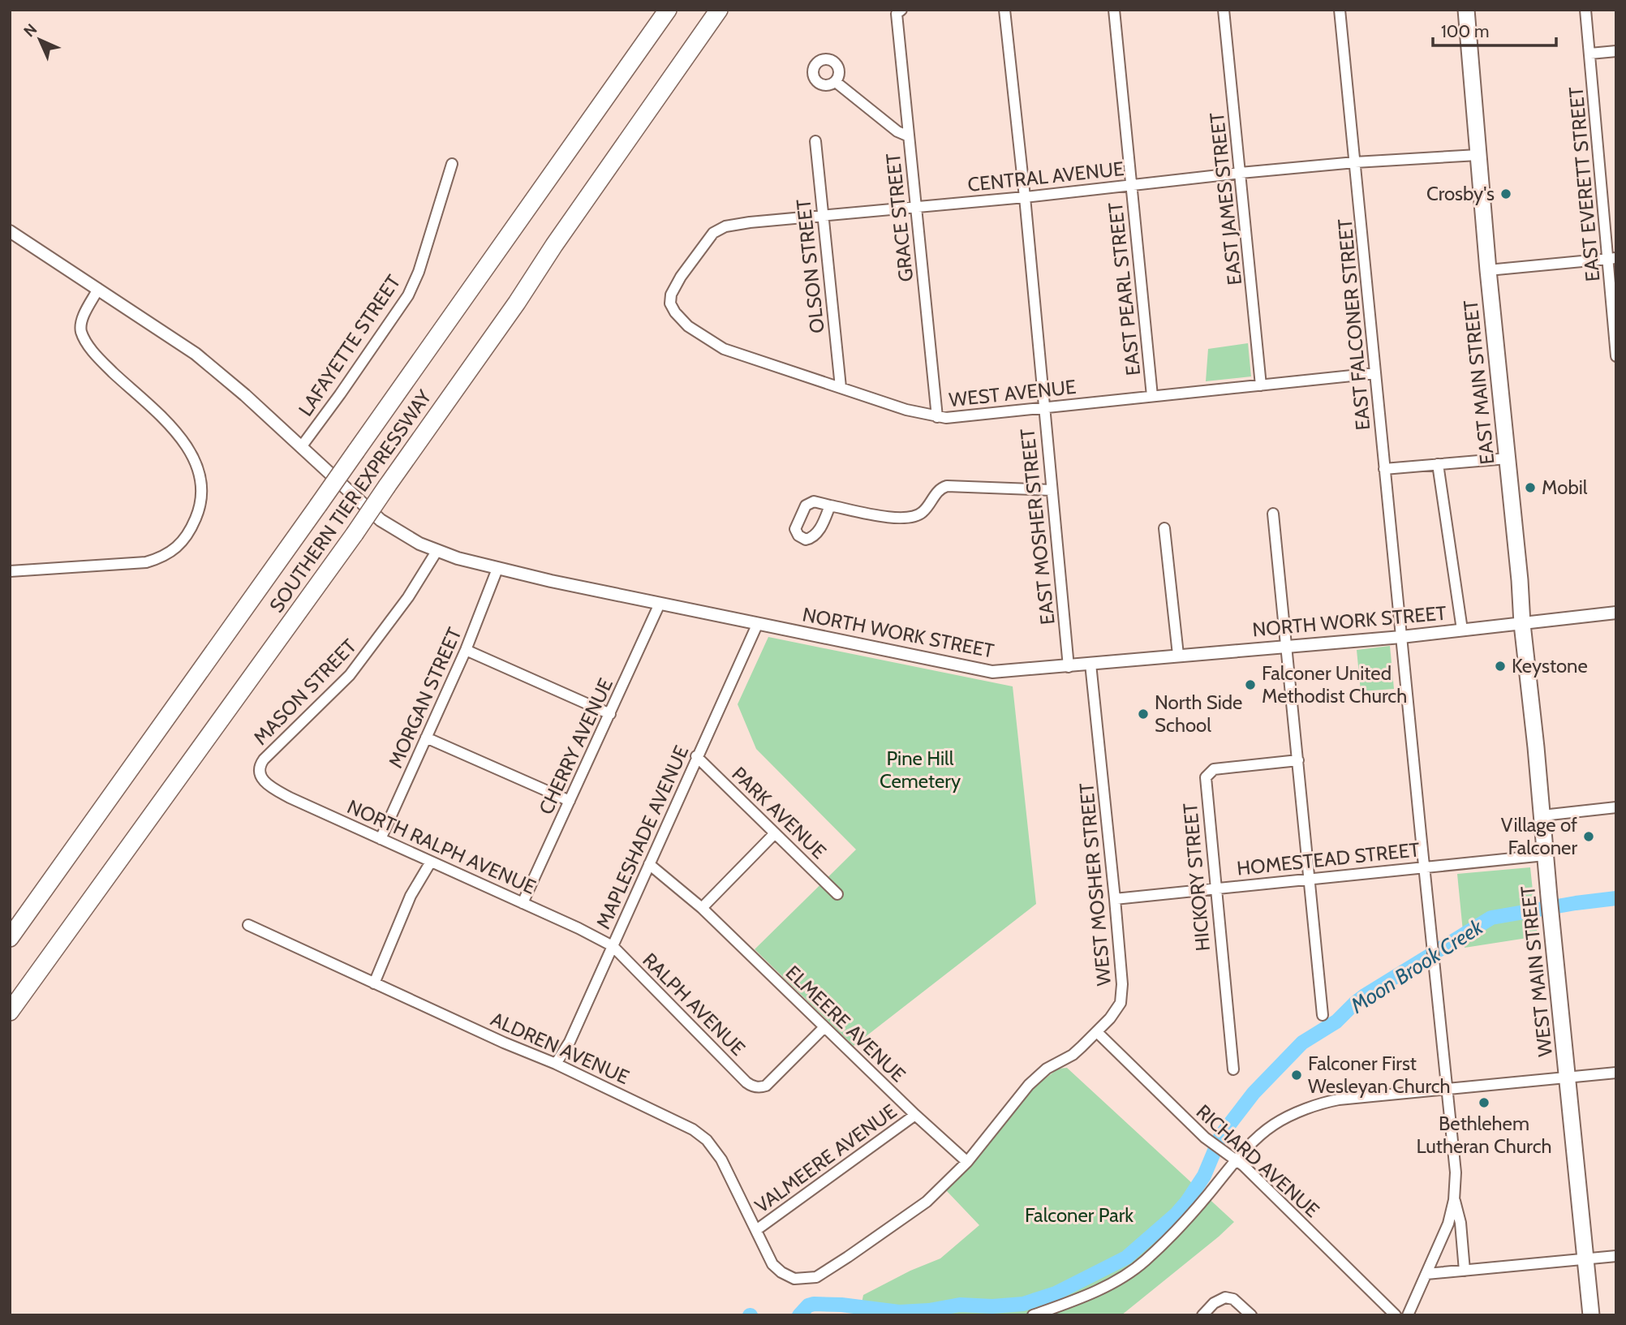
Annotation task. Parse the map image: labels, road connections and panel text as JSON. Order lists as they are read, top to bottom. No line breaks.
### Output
{"streets":{"highway":["SOUTHERN TIER EXPRESSWAY"],"main road":["EAST MAIN STREET","WEST MAIN STREET"],"street":["CENTRAL AVENUE","EAST EVERETT STREET","EAST JAMES STREET","GRACE STREET","OLSON STREET","EAST PEARL STREET","EAST FALCONER STREET","LAFAYETTE STREET","WEST AVENUE","EAST MOSHER STREET","NORTH WORK STREET","MASON STREET","MORGAN STREET","CHERRY AVENUE","PARK AVENUE","MAPLESHADE AVENUE","NORTH RALPH AVENUE","HOMESTEAD STREET","HICKORY STREET","WEST MOSHER STREET","RALPH AVENUE","ELMEERE AVENUE","ALDREN AVENUE","VALMEERE AVENUE","RICHARD AVENUE"]},"crossings":[["CENTRAL AVENUE","EAST JAMES STREET"],["CENTRAL AVENUE","GRACE STREET"],["CENTRAL AVENUE","OLSON STREET"],["CENTRAL AVENUE","EAST PEARL STREET"],["CENTRAL AVENUE","EAST FALCONER STREET"],["CENTRAL AVENUE","EAST MAIN STREET"],["CENTRAL AVENUE","WEST AVENUE"],["CENTRAL AVENUE","EAST MOSHER STREET"],["EAST JAMES STREET","WEST AVENUE"],["GRACE STREET","WEST AVENUE"],["OLSON STREET","WEST AVENUE"],["EAST PEARL STREET","WEST AVENUE"],["EAST FALCONER STREET","WEST AVENUE"],["EAST FALCONER STREET","NORTH WORK STREET"],["EAST FALCONER STREET","HOMESTEAD STREET"],["LAFAYETTE STREET","NORTH WORK STREET"],["EAST MAIN STREET","NORTH WORK STREET"],["EAST MAIN STREET","WEST MAIN STREET"],["WEST AVENUE","EAST MOSHER STREET"],["EAST MOSHER STREET","NORTH WORK STREET"],["NORTH WORK STREET","MASON STREET"],["NORTH WORK STREET","MORGAN STREET"],["NORTH WORK STREET","CHERRY AVENUE"],["NORTH WORK STREET","MAPLESHADE AVENUE"],["NORTH WORK STREET","WEST MOSHER STREET"],["NORTH WORK STREET","WEST MAIN STREET"],["MASON STREET","NORTH RALPH AVENUE"],["MORGAN STREET","NORTH RALPH AVENUE"],["CHERRY AVENUE","NORTH RALPH AVENUE"],["PARK AVENUE","MAPLESHADE AVENUE"],["MAPLESHADE AVENUE","NORTH RALPH AVENUE"],["MAPLESHADE AVENUE","RALPH AVENUE"],["MAPLESHADE AVENUE","ELMEERE AVENUE"],["MAPLESHADE AVENUE","ALDREN AVENUE"],["NORTH RALPH AVENUE","RALPH AVENUE"],["HOMESTEAD STREET","HICKORY STREET"],["HOMESTEAD STREET","WEST MOSHER STREET"],["HOMESTEAD STREET","WEST MAIN STREET"],["WEST MOSHER STREET","ELMEERE AVENUE"],["WEST MOSHER STREET","ALDREN AVENUE"],["WEST MOSHER STREET","RICHARD AVENUE"],["RALPH AVENUE","ELMEERE AVENUE"],["ELMEERE AVENUE","VALMEERE AVENUE"],["ALDREN AVENUE","VALMEERE AVENUE"]],"water":["Moon Brook Creek"],"parks":["Pine Hill Cemetery","Falconer Park"],"places":["Crosby's","Mobil","Keystone","Falconer United Methodist Church","North Side School","Village of Falconer","Falconer First Wesleyan Church","Bethlehem Lutheran Church"],"scale_bar":"100 m","north":"top left"}
